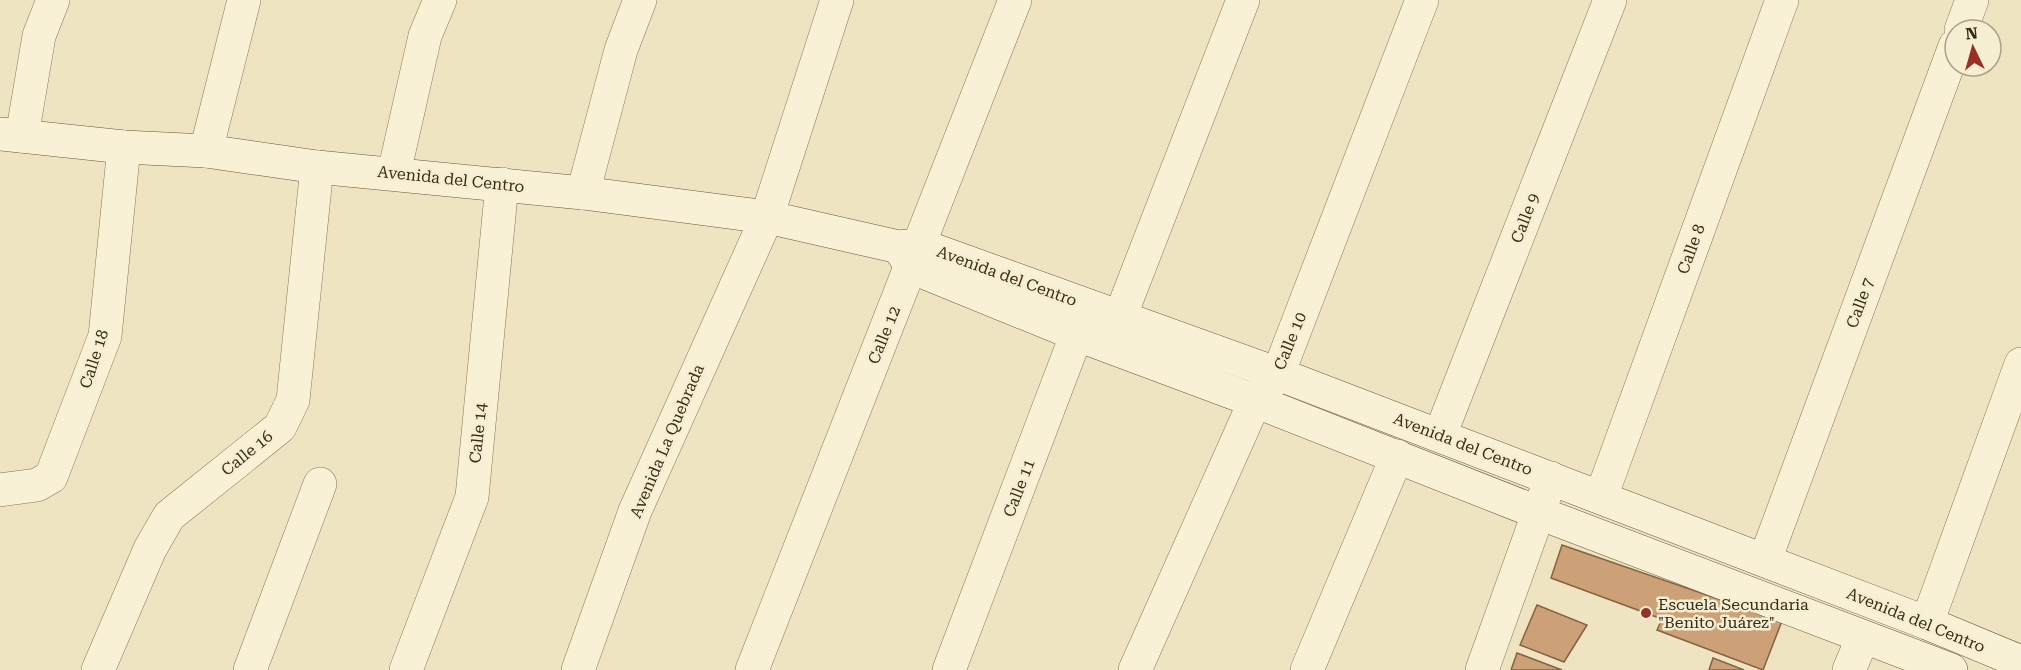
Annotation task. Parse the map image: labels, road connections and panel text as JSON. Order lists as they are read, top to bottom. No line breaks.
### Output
{"streets":{"street":["Avenida del Centro","Calle 9","Calle 8","Calle 7","Calle 12","Calle 10","Calle 18","Calle 14","Avenida La Quebrada","Calle 16","Calle 11"]},"crossings":[["Avenida del Centro","Calle 9"],["Avenida del Centro","Calle 8"],["Avenida del Centro","Calle 7"],["Avenida del Centro","Calle 12"],["Avenida del Centro","Calle 10"],["Avenida del Centro","Calle 18"],["Avenida del Centro","Calle 14"],["Avenida del Centro","Avenida La Quebrada"],["Avenida del Centro","Calle 16"],["Avenida del Centro","Calle 11"]],"places":["Escuela Secundaria \"Benito Juárez\""],"north":"top"}
